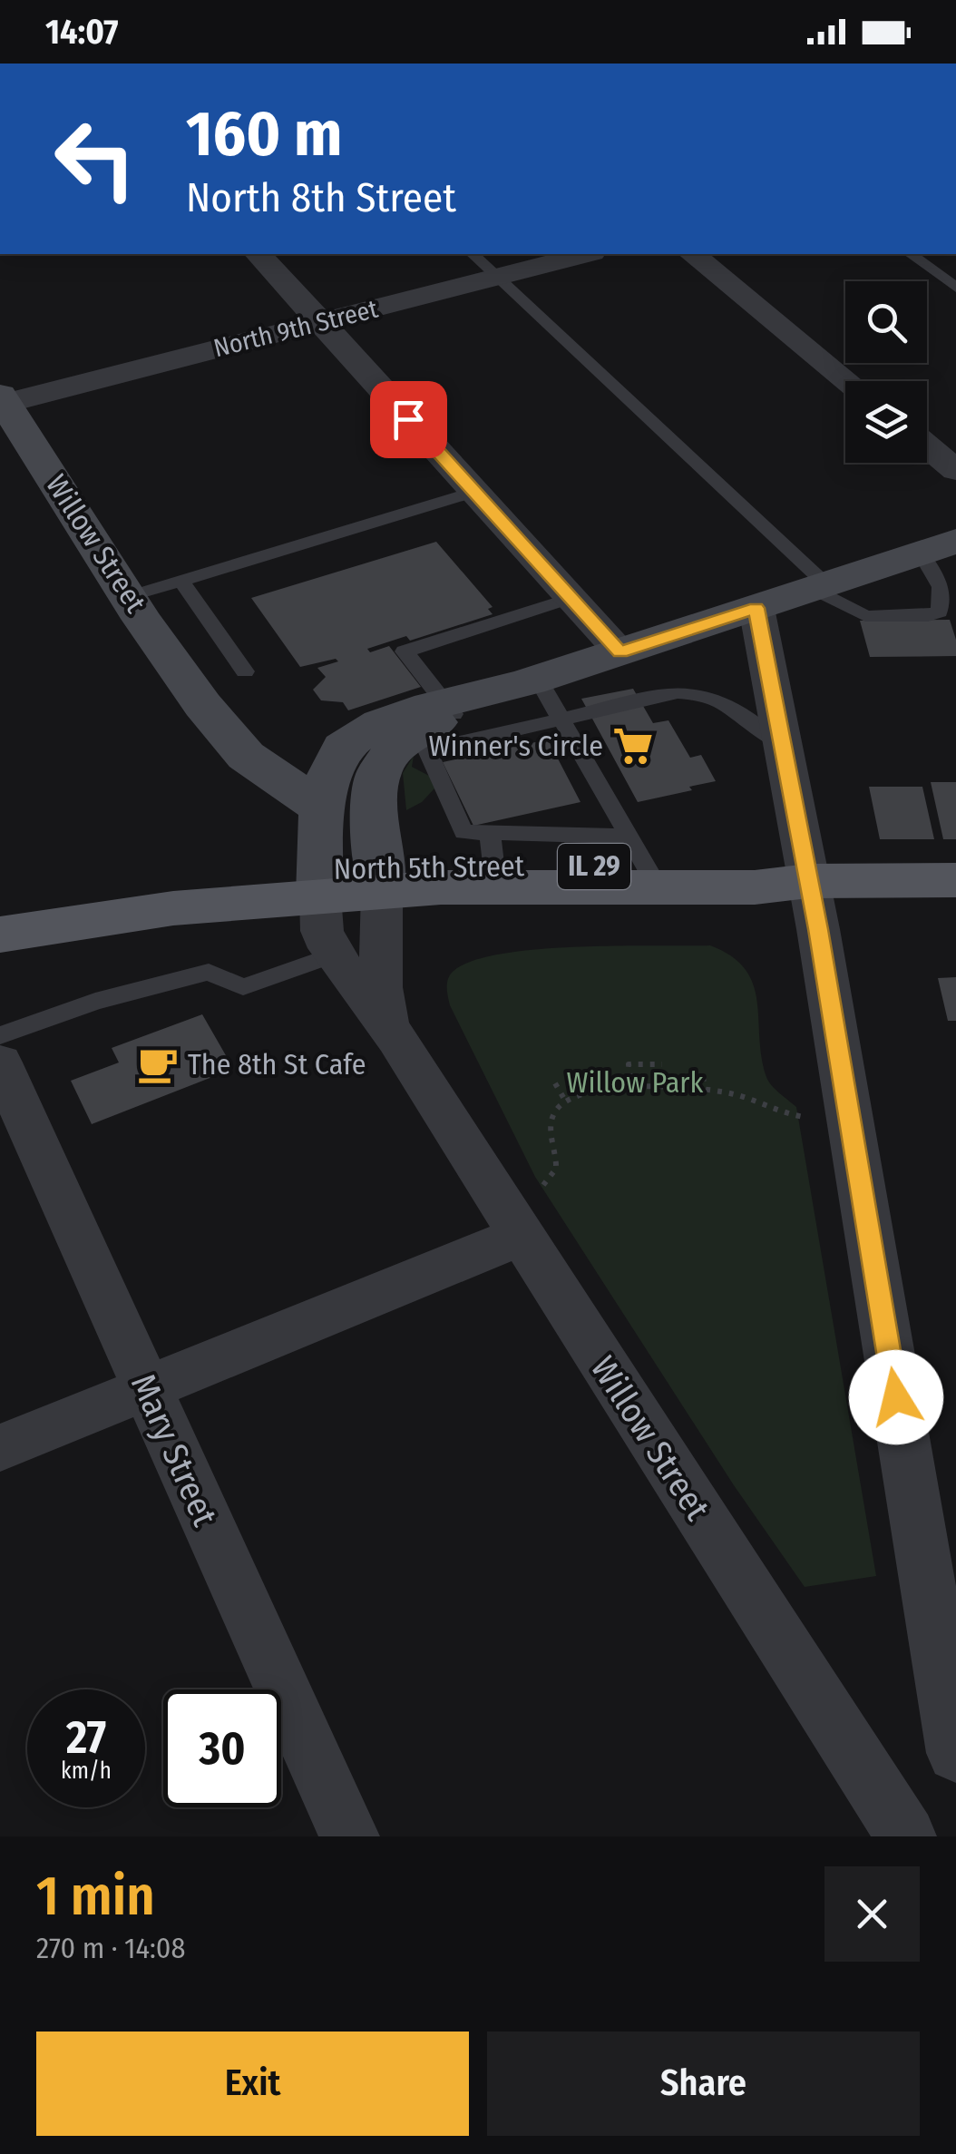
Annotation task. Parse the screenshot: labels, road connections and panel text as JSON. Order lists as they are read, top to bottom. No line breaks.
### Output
{"streets":{"main road":["IL 29","North 5th Street"],"street":["North 9th Street","Willow Street","Mary Street"]},"crossings":[["North 9th Street","Willow Street"],["Willow Street","North 5th Street"]],"parks":["Willow Park"],"places":{"supermarket":["Winner's Circle"],"cafe":["The 8th St Cafe"]},"page":{"status":"14:07","turn":["160 m","North 8th Street"],"speed":"27 km/h","limit":"30","heading":["1 min","270 m · 14:08"],"buttons":["Exit","Share"]}}
